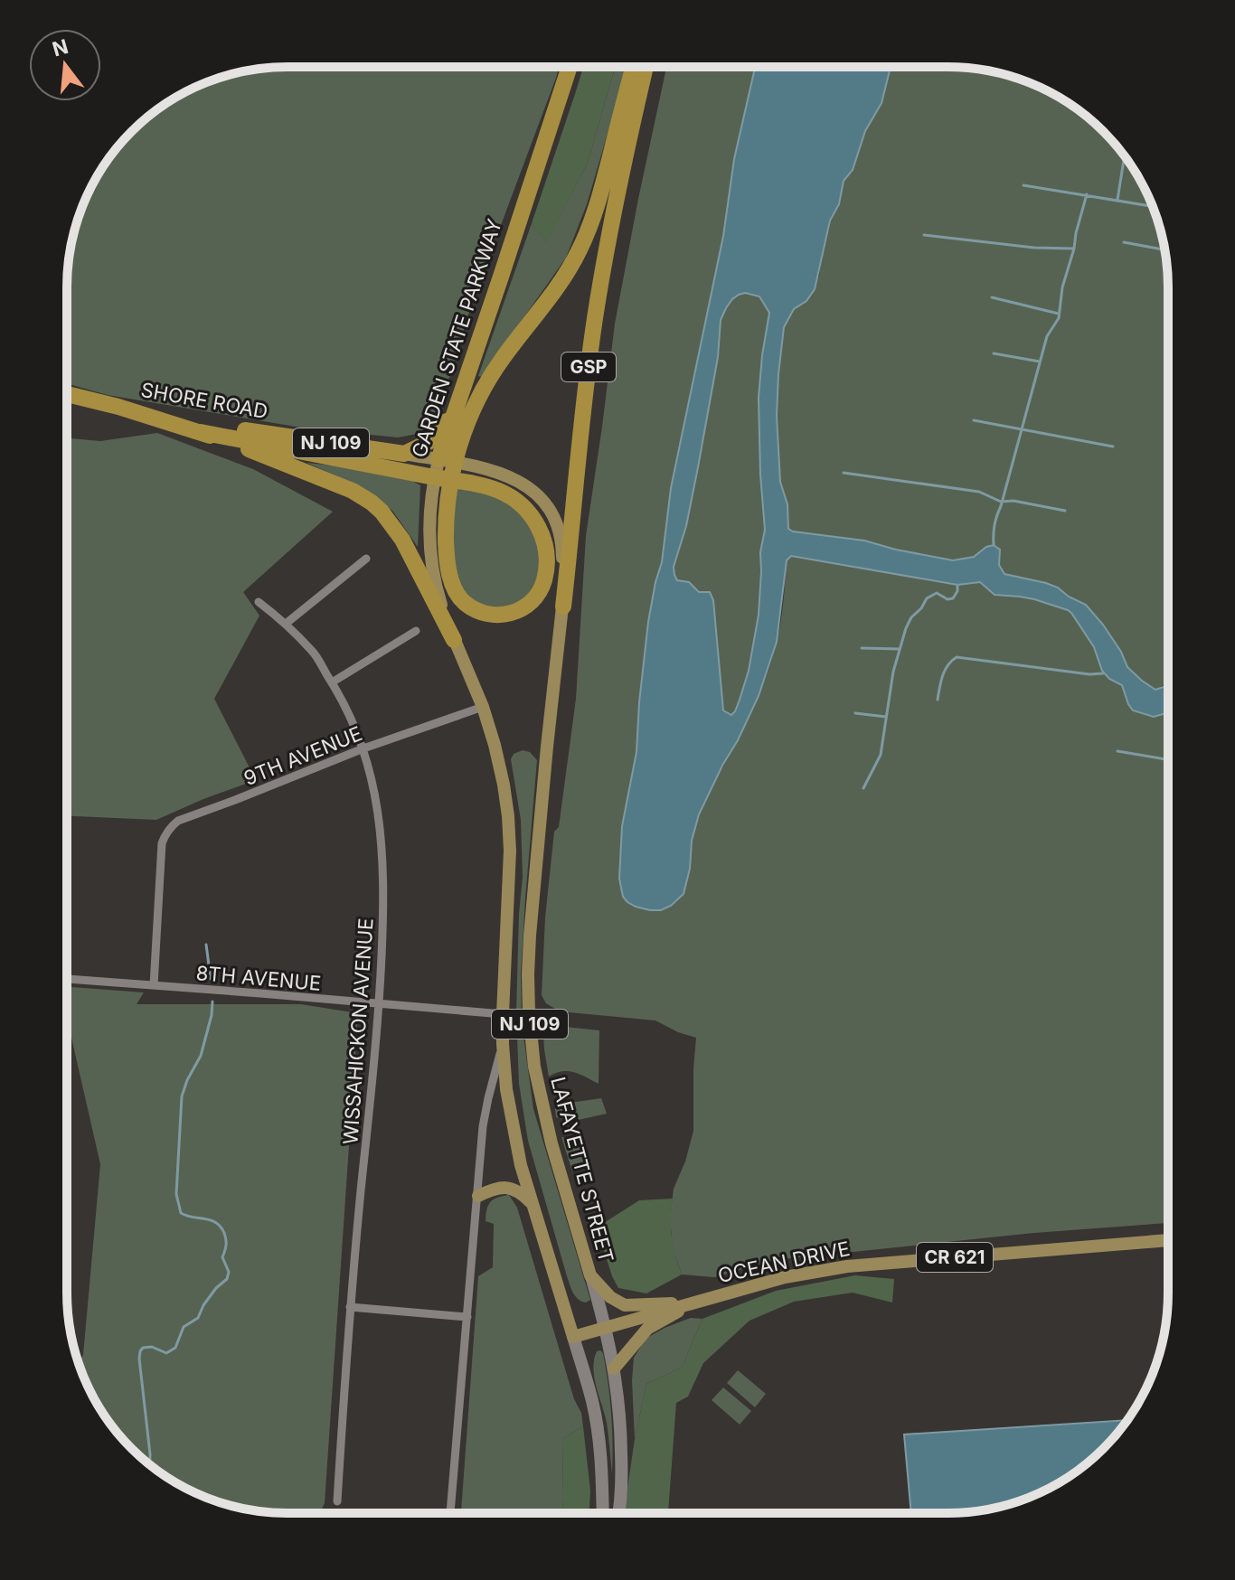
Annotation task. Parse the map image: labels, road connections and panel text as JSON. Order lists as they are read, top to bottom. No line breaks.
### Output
{"streets":{"highway":["GARDEN STATE PARKWAY","GSP","SHORE ROAD","NJ 109"],"main road":["LAFAYETTE STREET","CR 621","OCEAN DRIVE"],"street":["9TH AVENUE","8TH AVENUE","WISSAHICKON AVENUE"]},"crossings":[["GARDEN STATE PARKWAY","SHORE ROAD"],["GARDEN STATE PARKWAY","NJ 109"],["GSP","NJ 109"],["GSP","LAFAYETTE STREET"],["SHORE ROAD","NJ 109"],["NJ 109","9TH AVENUE"],["NJ 109","8TH AVENUE"],["NJ 109","LAFAYETTE STREET"],["NJ 109","OCEAN DRIVE"],["9TH AVENUE","8TH AVENUE"],["9TH AVENUE","WISSAHICKON AVENUE"],["8TH AVENUE","WISSAHICKON AVENUE"],["LAFAYETTE STREET","OCEAN DRIVE"]],"north":"top"}
